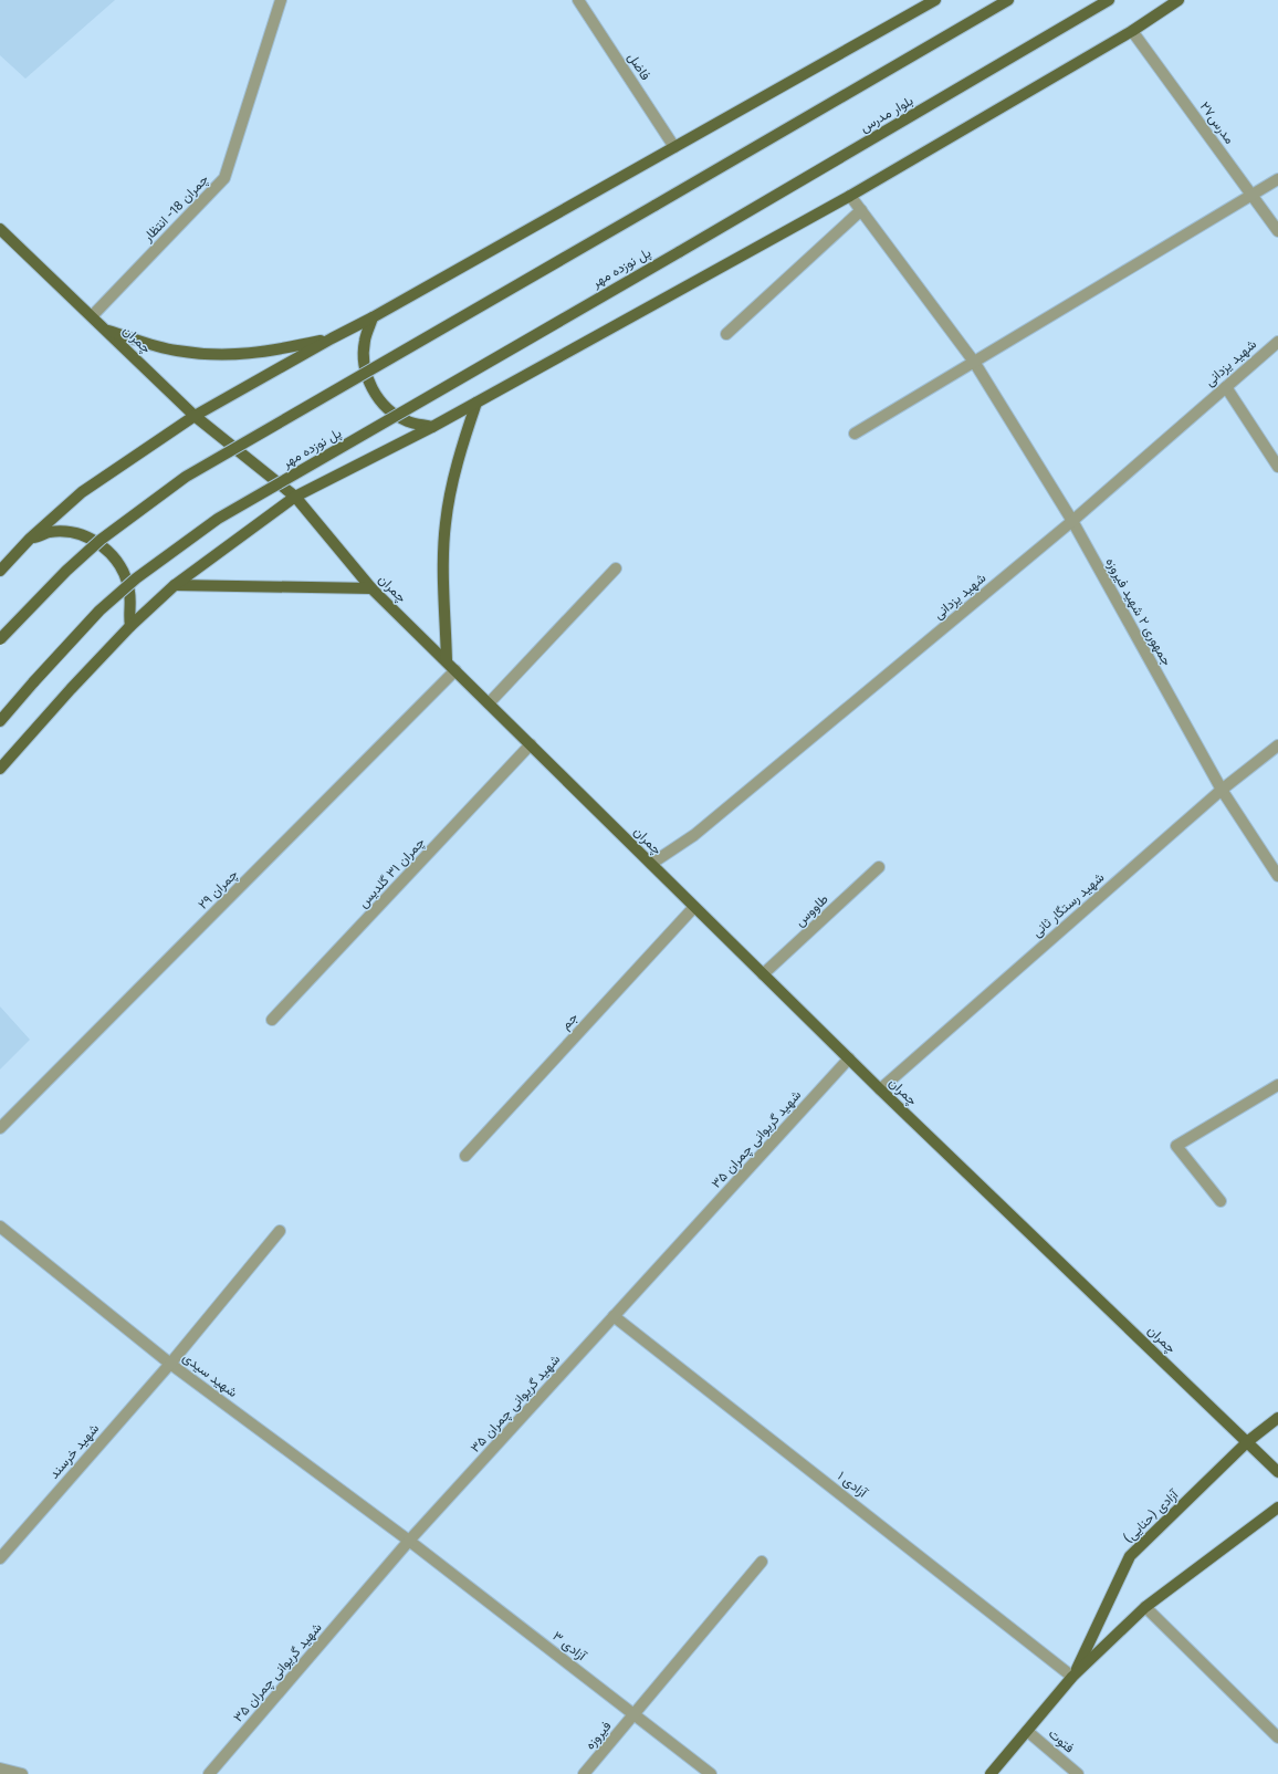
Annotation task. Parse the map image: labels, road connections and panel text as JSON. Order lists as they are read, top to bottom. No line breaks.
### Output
{"streets":{"main road":["بلوار مدرس","پل نوزده مهر","چمران","آزادی (حنایی)"],"street":["فاضل","مدرس۲۷","چمران 18- انتظار","شهید یزدانی","جمهوری ۲ شهید فیروزه","چمران ۳۱ گلدیس","چمران ۲۹","شهید رستگار ثانی","طاووس","جم","شهید گریوانی چمران ۳۵","شهید سیدی","شهید خرسند","آزادی ۱","آزادی ۳","فیروزه","فتوت"]},"crossings":[["بلوار مدرس","پل نوزده مهر"],["چمران 18- انتظار","چمران"],["چمران","شهید یزدانی"],["چمران","چمران ۳۱ گلدیس"],["چمران","چمران ۲۹"],["چمران","شهید رستگار ثانی"],["چمران","طاووس"],["چمران","جم"],["چمران","شهید گریوانی چمران ۳۵"],["چمران","آزادی (حنایی)"],["شهید یزدانی","جمهوری ۲ شهید فیروزه"],["جمهوری ۲ شهید فیروزه","شهید رستگار ثانی"],["شهید گریوانی چمران ۳۵","شهید سیدی"],["شهید گریوانی چمران ۳۵","آزادی ۱"],["شهید گریوانی چمران ۳۵","آزادی ۳"],["شهید سیدی","شهید خرسند"],["شهید سیدی","آزادی ۳"],["آزادی ۱","آزادی (حنایی)"],["آزادی (حنایی)","فتوت"],["آزادی ۳","فیروزه"]]}
